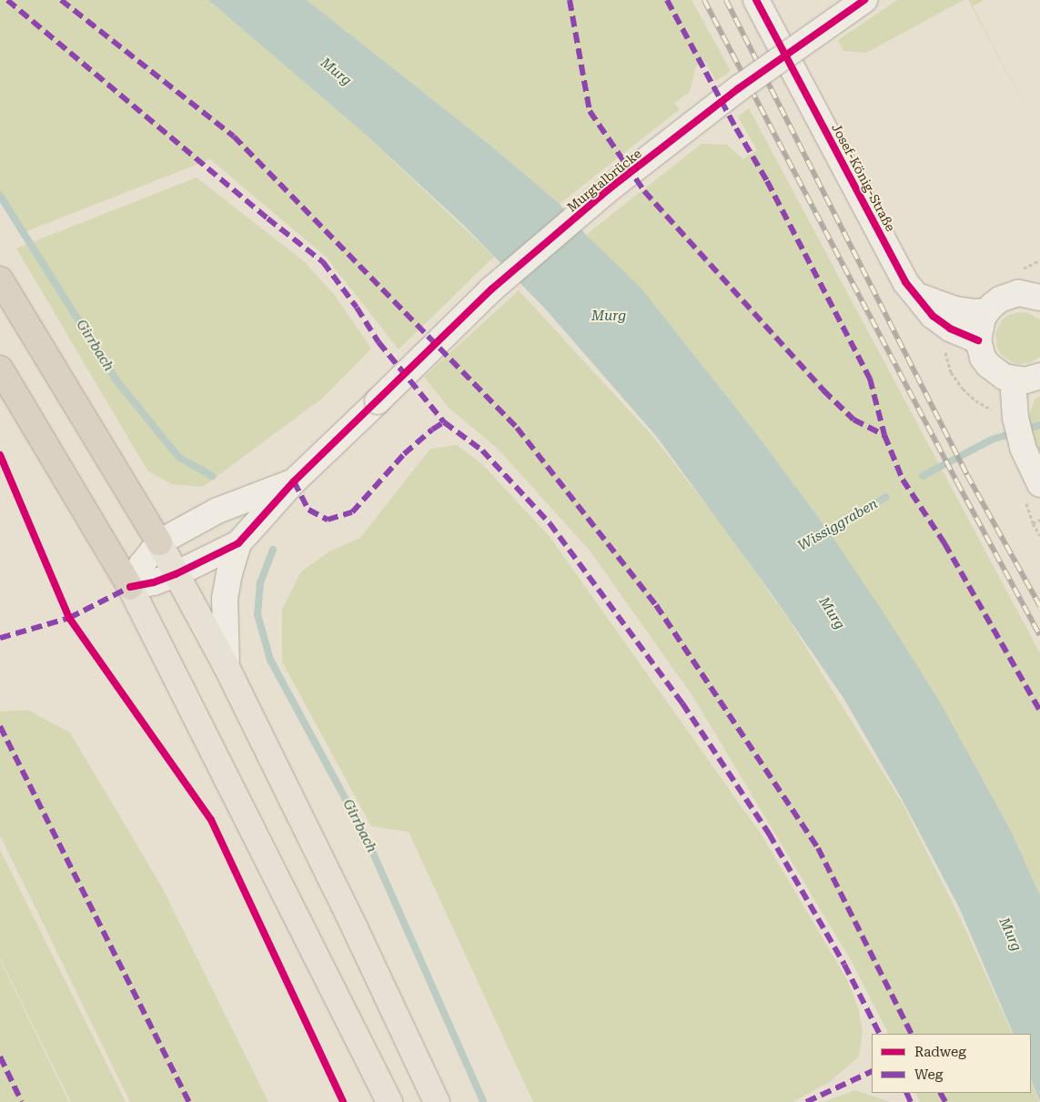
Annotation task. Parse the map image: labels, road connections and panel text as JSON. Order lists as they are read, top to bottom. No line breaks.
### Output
{"streets":{"street":["Josef-König-Straße","Murgtalbrücke"]},"water":["Murg","Girrbach","Wissiggraben"],"legend":["Radweg","Weg"]}
